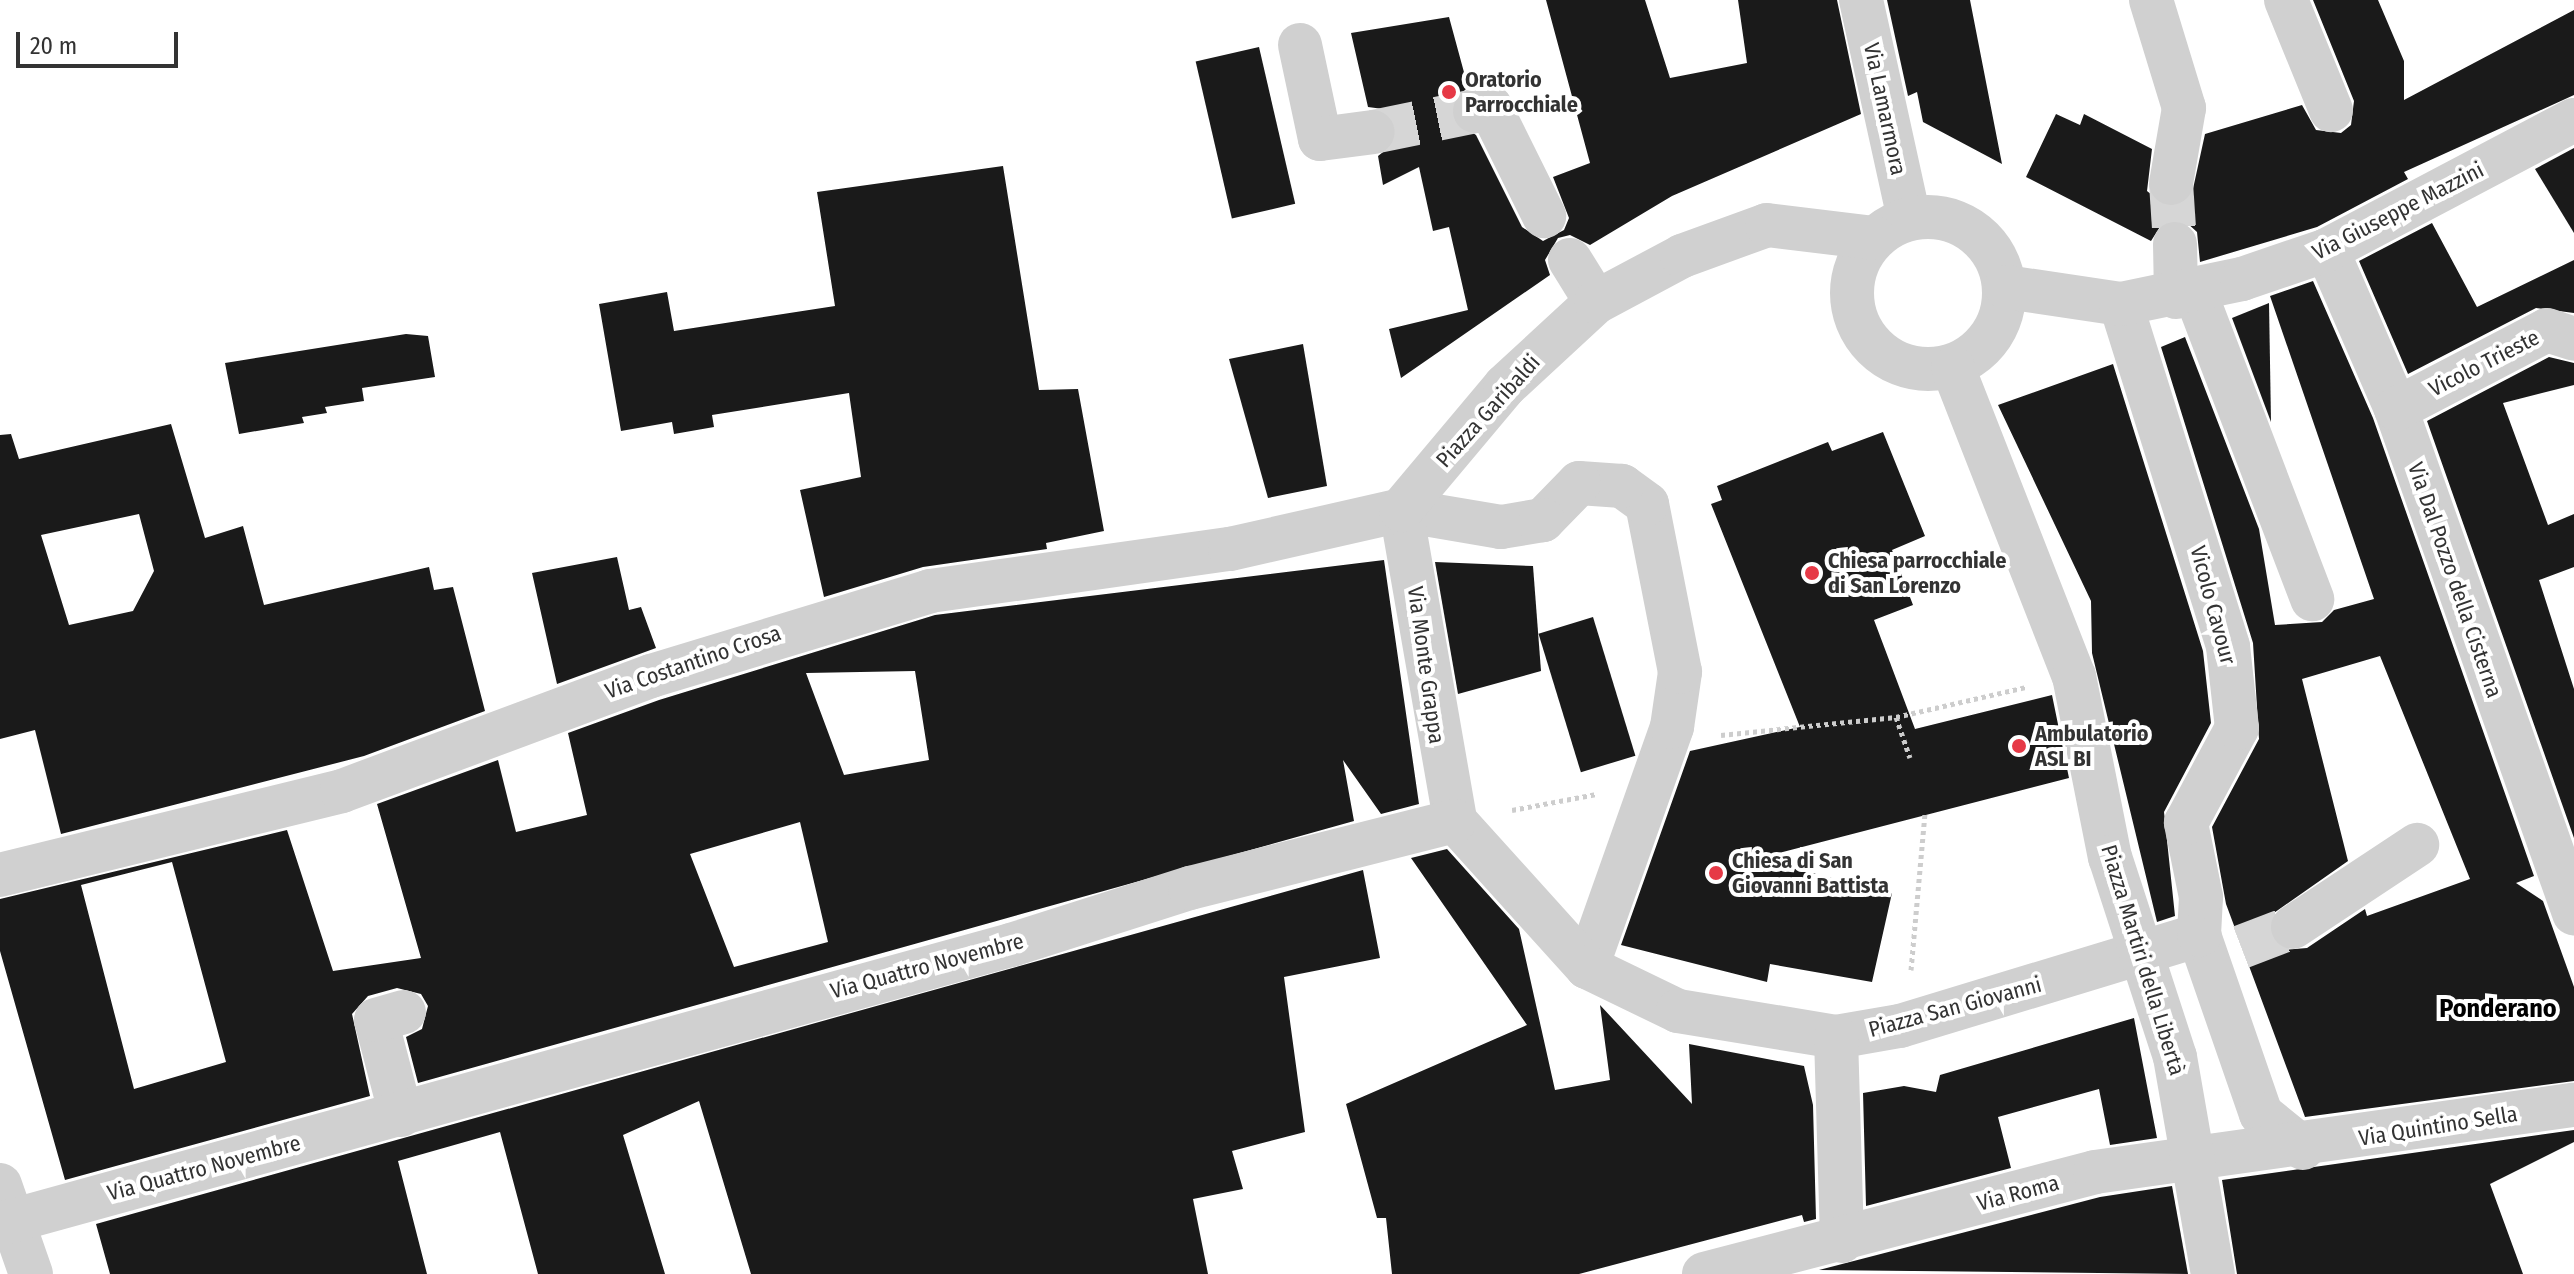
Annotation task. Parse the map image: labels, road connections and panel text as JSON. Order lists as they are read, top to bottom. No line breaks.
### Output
{"streets":{"street":["Via Lamarmora","Via Giuseppe Mazzini","Vicolo Trieste","Piazza Garibaldi","Via Dal Pozzo della Cisterna","Vicolo Cavour","Via Costantino Crosa","Via Monte Grappa","Piazza Martiri della Libertà","Via Quattro Novembre","Piazza San Giovanni","Via Quintino Sella","Via Roma"]},"crossings":[["Via Lamarmora","Piazza Garibaldi"],["Via Giuseppe Mazzini","Via Dal Pozzo della Cisterna"],["Via Giuseppe Mazzini","Vicolo Cavour"],["Vicolo Trieste","Via Dal Pozzo della Cisterna"],["Piazza Garibaldi","Via Costantino Crosa"],["Piazza Garibaldi","Via Monte Grappa"],["Via Costantino Crosa","Via Monte Grappa"],["Via Monte Grappa","Via Quattro Novembre"],["Via Monte Grappa","Piazza San Giovanni"],["Piazza Martiri della Libertà","Piazza San Giovanni"],["Piazza Martiri della Libertà","Via Roma"],["Via Quattro Novembre","Piazza San Giovanni"]],"districts":["Ponderano"],"places":["Oratorio Parrocchiale","Chiesa parrocchiale di San Lorenzo","Ambulatorio ASL BI","Chiesa di San Giovanni Battista"],"scale_bar":"20 m"}
